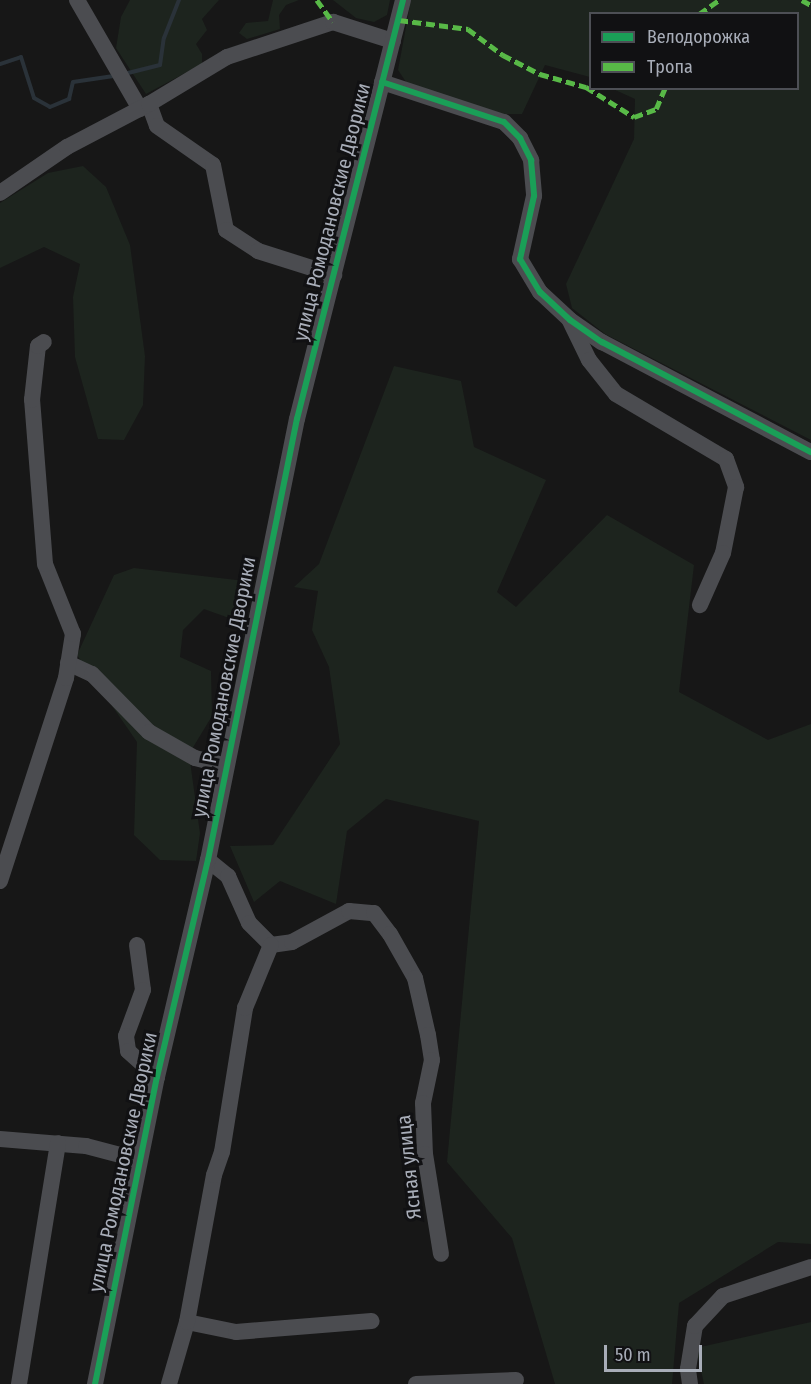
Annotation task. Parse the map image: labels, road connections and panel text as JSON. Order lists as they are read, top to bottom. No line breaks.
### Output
{"streets":{"street":["улица Ромодановские Дворики","Ясная улица"]},"legend":["Велодорожка","Тропа"],"scale_bar":"50 m"}
